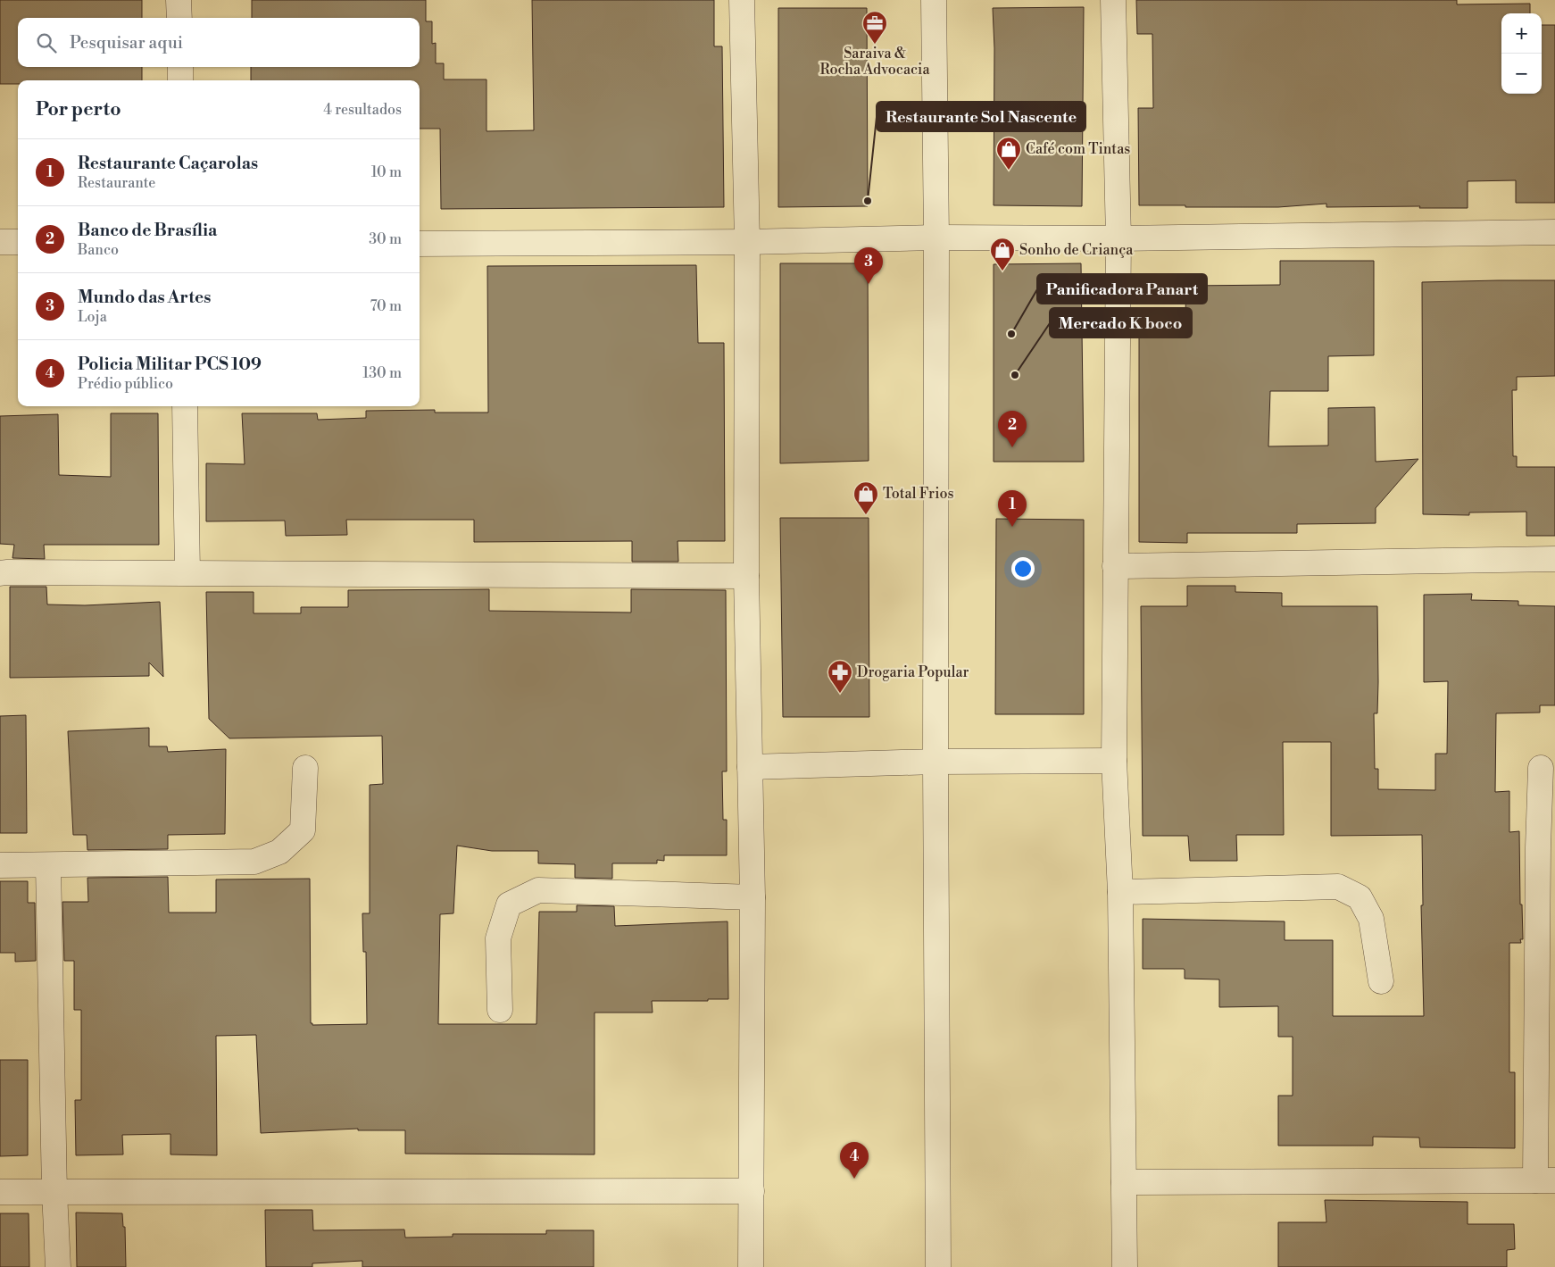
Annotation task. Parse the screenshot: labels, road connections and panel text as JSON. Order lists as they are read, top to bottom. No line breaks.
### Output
{"places":{"office":["Saraiva & Rocha Advocacia"],"shop":["Café com Tintas","Sonho de Criança","Total Frios"],"other":["Restaurante Sol Nascente","Panificadora Panart","Mercado K boco"],"pharmacy":["Drogaria Popular"]},"page":{"map_buttons":["+","−"],"search":"Pesquisar aqui","heading":["Por perto","4 resultados"],"list":[{"mark":"1","name":"Restaurante Caçarolas","note":"Restaurante","value":"10 m"},{"mark":"2","name":"Banco de Brasília","note":"Banco","value":"30 m"},{"mark":"3","name":"Mundo das Artes","note":"Loja","value":"70 m"},{"mark":"4","name":"Policia Militar PCS 109","note":"Prédio público","value":"130 m"}],"pins":["3","2","1","4"]}}
